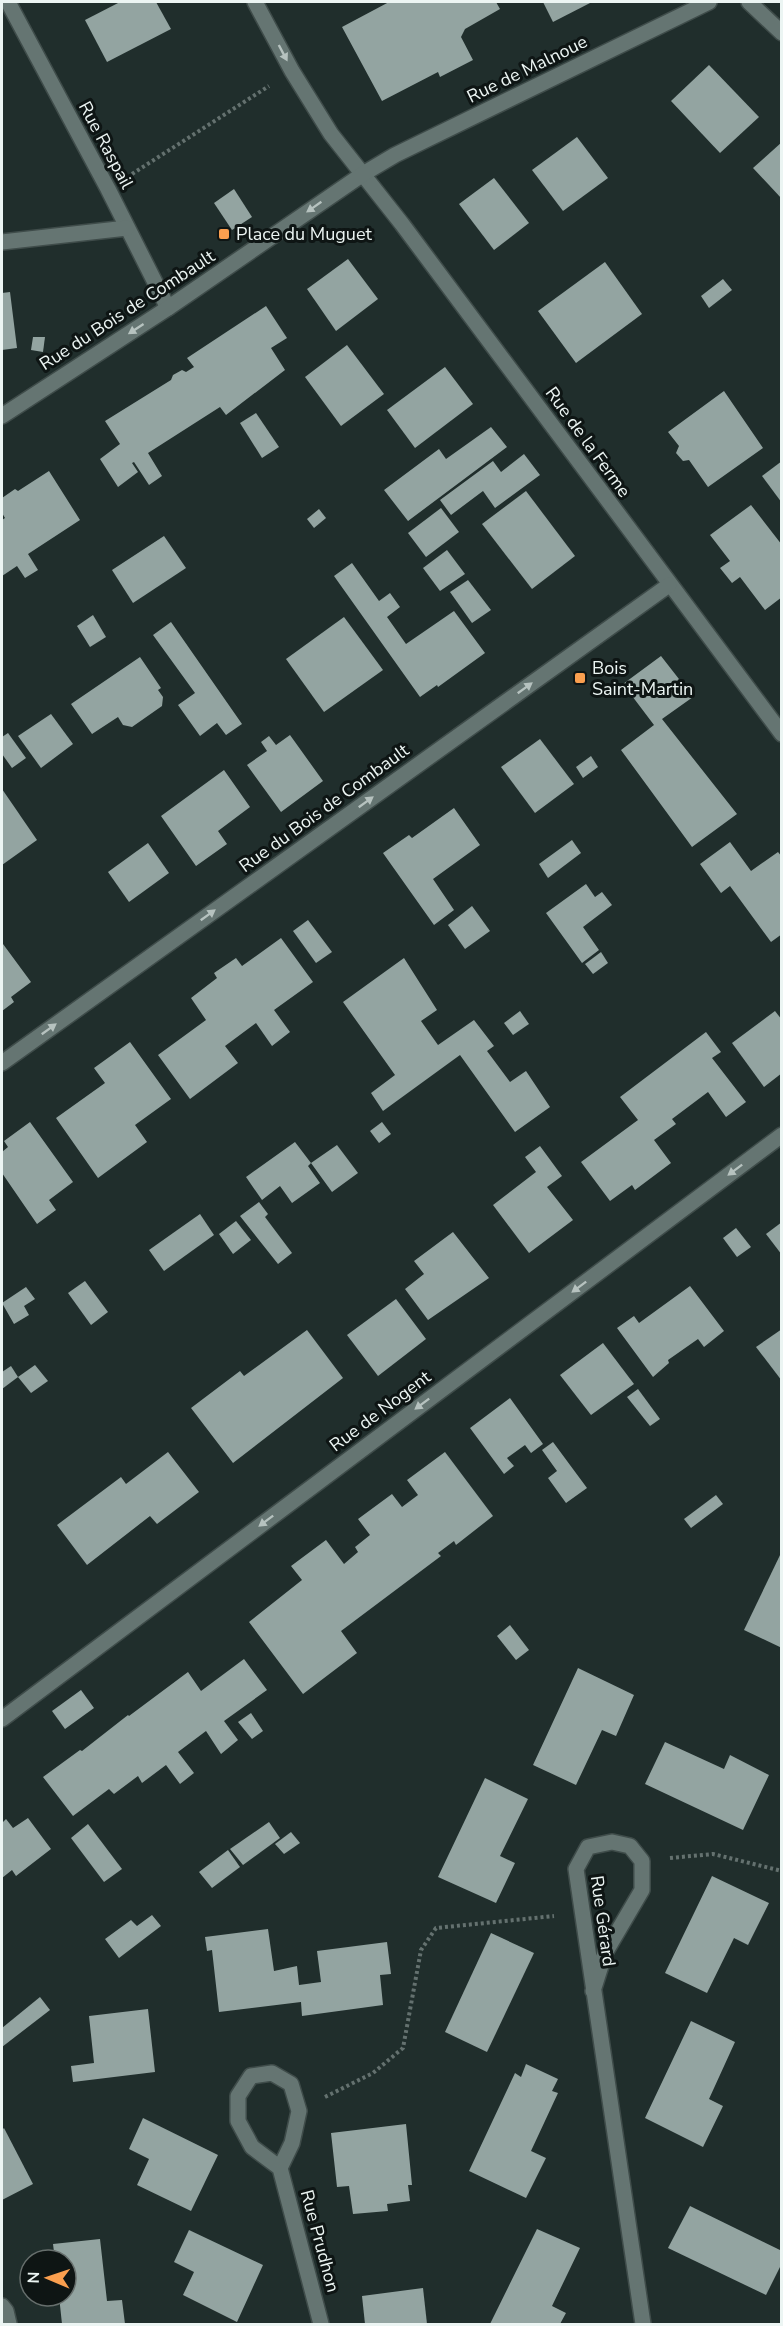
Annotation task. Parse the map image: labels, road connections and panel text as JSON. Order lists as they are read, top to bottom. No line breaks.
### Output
{"streets":{"street":["Rue de Malnoue","Rue Raspail","Rue du Bois de Combault","Rue de la Ferme","Rue de Nogent","Rue Gérard","Rue Prudhon"]},"crossings":[["Rue de Malnoue","Rue du Bois de Combault"],["Rue de Malnoue","Rue de la Ferme"],["Rue Raspail","Rue du Bois de Combault"],["Rue du Bois de Combault","Rue de la Ferme"]],"one_way":["Rue de Nogent"],"places":{"transit":["Place du Muguet","Bois Saint-Martin"]},"north":"left"}
